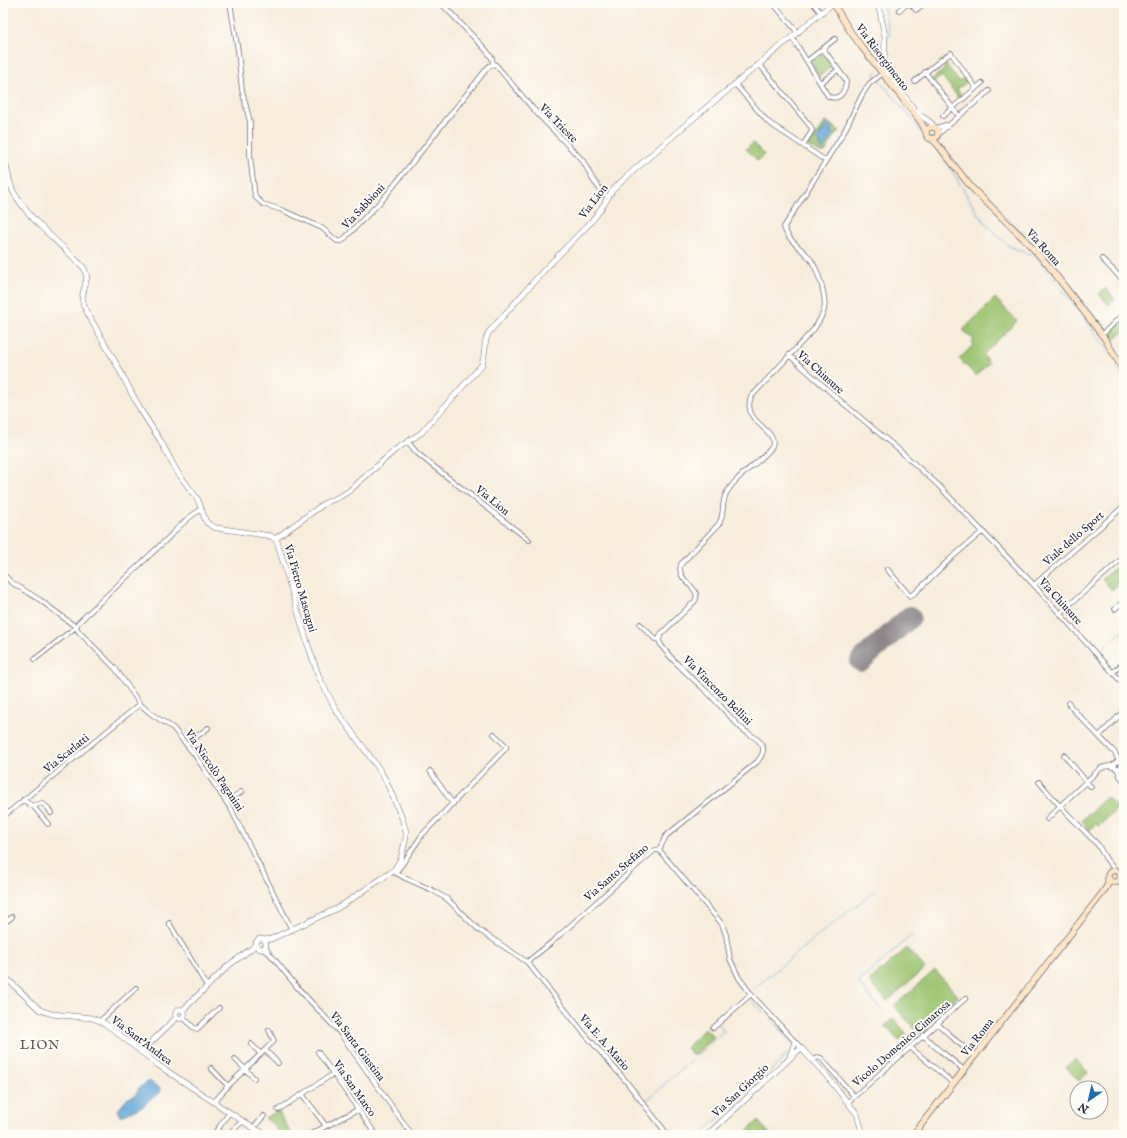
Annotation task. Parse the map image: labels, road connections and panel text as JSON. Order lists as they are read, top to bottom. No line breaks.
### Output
{"streets":{"main road":["Via Risorgimento","Via Roma"],"street":["Via Trieste","Via Lion","Via Sabbioni","Via Chiusure","Viale dello Sport","Via Pietro Mascagni","Via Vincenzo Bellini","Via Scarlatti","Via Niccolò Paganini","Via Santo Stefano","Via Sant'Andrea","Via E. A. Mario","Vicolo Domenico Cimarosa","Via Santa Giustina","Via San Marco","Via San Giorgio"]},"crossings":[["Via Risorgimento","Via Lion"],["Via Risorgimento","Via Chiusure"],["Via Trieste","Via Lion"],["Via Trieste","Via Sabbioni"],["Via Lion","Via Pietro Mascagni"],["Via Chiusure","Viale dello Sport"],["Via Pietro Mascagni","Via Niccolò Paganini"],["Via Pietro Mascagni","Via Santa Giustina"],["Via Vincenzo Bellini","Via Santo Stefano"],["Via Scarlatti","Via Niccolò Paganini"],["Via Santo Stefano","Via E. A. Mario"],["Via Santo Stefano","Vicolo Domenico Cimarosa"],["Via Santo Stefano","Via San Giorgio"]],"districts":["LION"],"north":"bottom left"}
